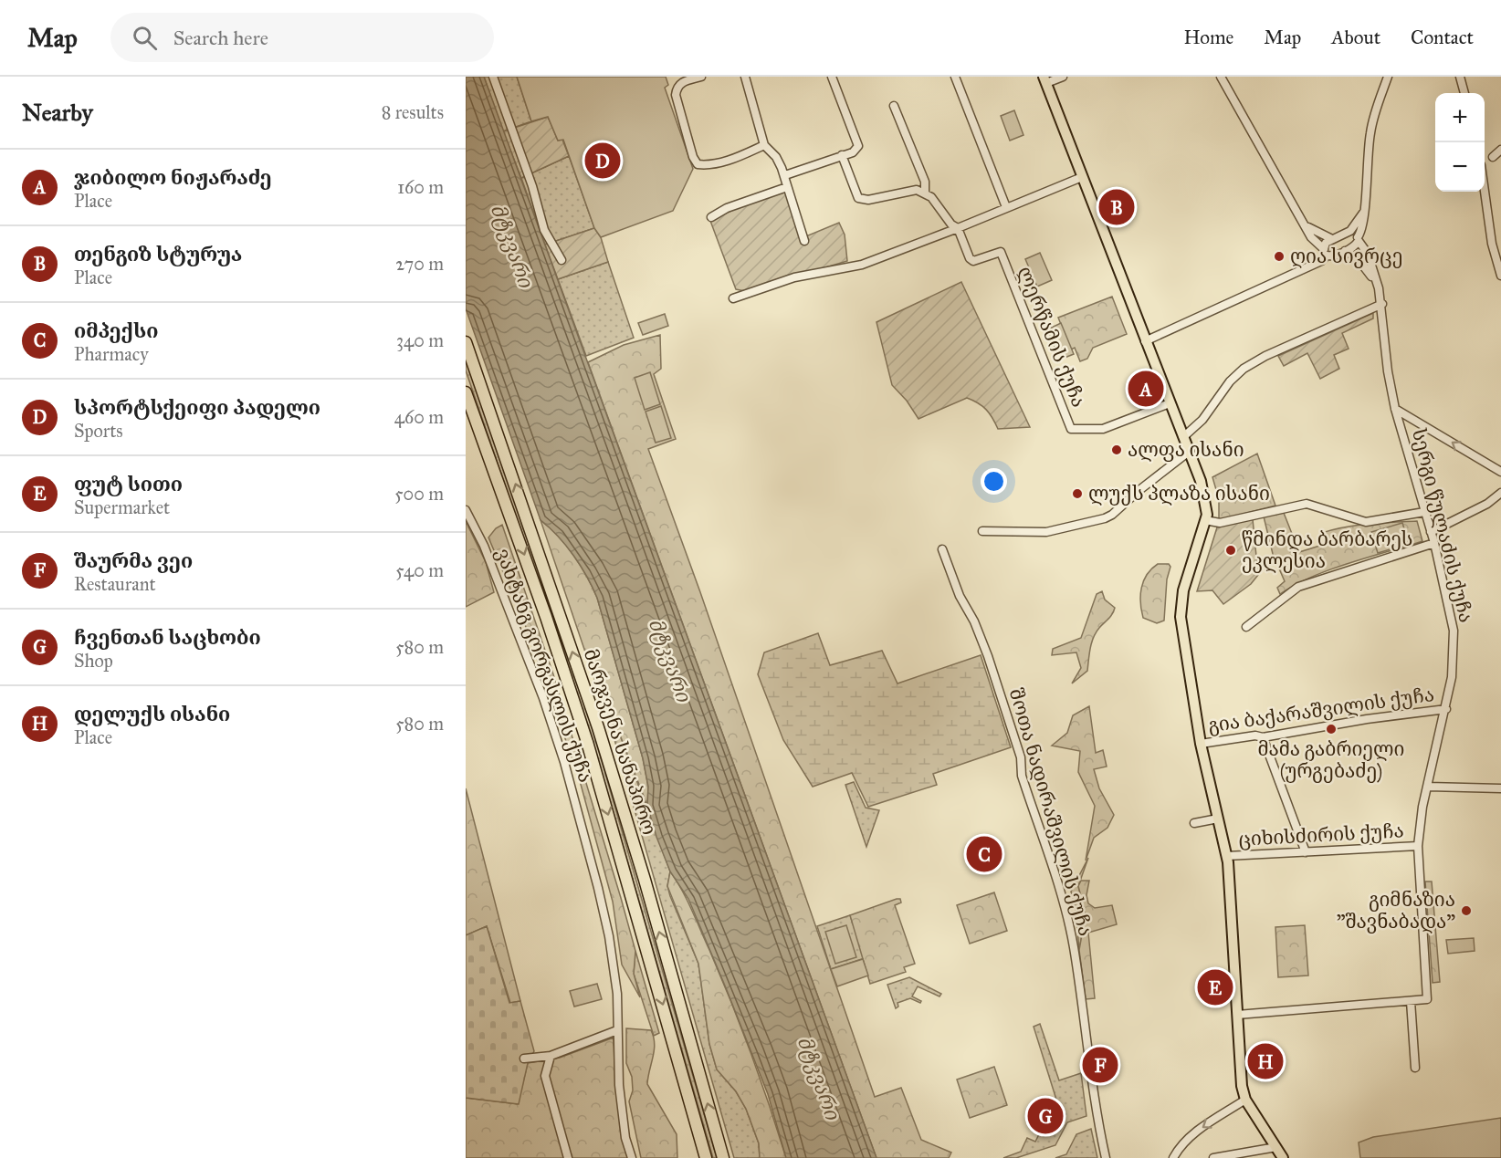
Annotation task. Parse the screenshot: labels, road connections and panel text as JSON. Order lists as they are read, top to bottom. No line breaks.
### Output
{"streets":{"highway":["მარჯვენა სანაპირო"],"street":["ლერწამის ქუჩა","სერგი წულაძის ქუჩა","ვახტანგ გორგასლის ქუჩა","გია ბაქარაშვილის ქუჩა","შოთა ნადირაშვილის ქუჩა","ციხისძირის ქუჩა"]},"crossings":[["სერგი წულაძის ქუჩა","გია ბაქარაშვილის ქუჩა"],["სერგი წულაძის ქუჩა","ციხისძირის ქუჩა"]],"water":["მტკვარი"],"places":["ღია სივრცე","ალფა ისანი","ლუქს პლაზა ისანი","წმინდა ბარბარეს ეკლესია","მამა გაბრიელი (ურგებაძე)","გიმნაზია \"შავნაბადა\""],"page":{"header":"Map","search":"Search here","nav":["Home","Map","About","Contact"],"heading":["Nearby","8 results"],"map_buttons":["+","−"],"pins":["D","B","A","C","E","H","F","G"],"list":[{"mark":"A","name":"ჯიბილო ნიჟარაძე","note":"Place","value":"160 m"},{"mark":"B","name":"თენგიზ სტურუა","note":"Place","value":"270 m"},{"mark":"C","name":"იმპექსი","note":"Pharmacy","value":"340 m"},{"mark":"D","name":"სპორტსქეიფი პადელი","note":"Sports","value":"460 m"},{"mark":"E","name":"ფუტ სითი","note":"Supermarket","value":"500 m"},{"mark":"F","name":"შაურმა ვეი","note":"Restaurant","value":"540 m"},{"mark":"G","name":"ჩვენთან საცხობი","note":"Shop","value":"580 m"},{"mark":"H","name":"დელუქს ისანი","note":"Place","value":"580 m"}]}}
